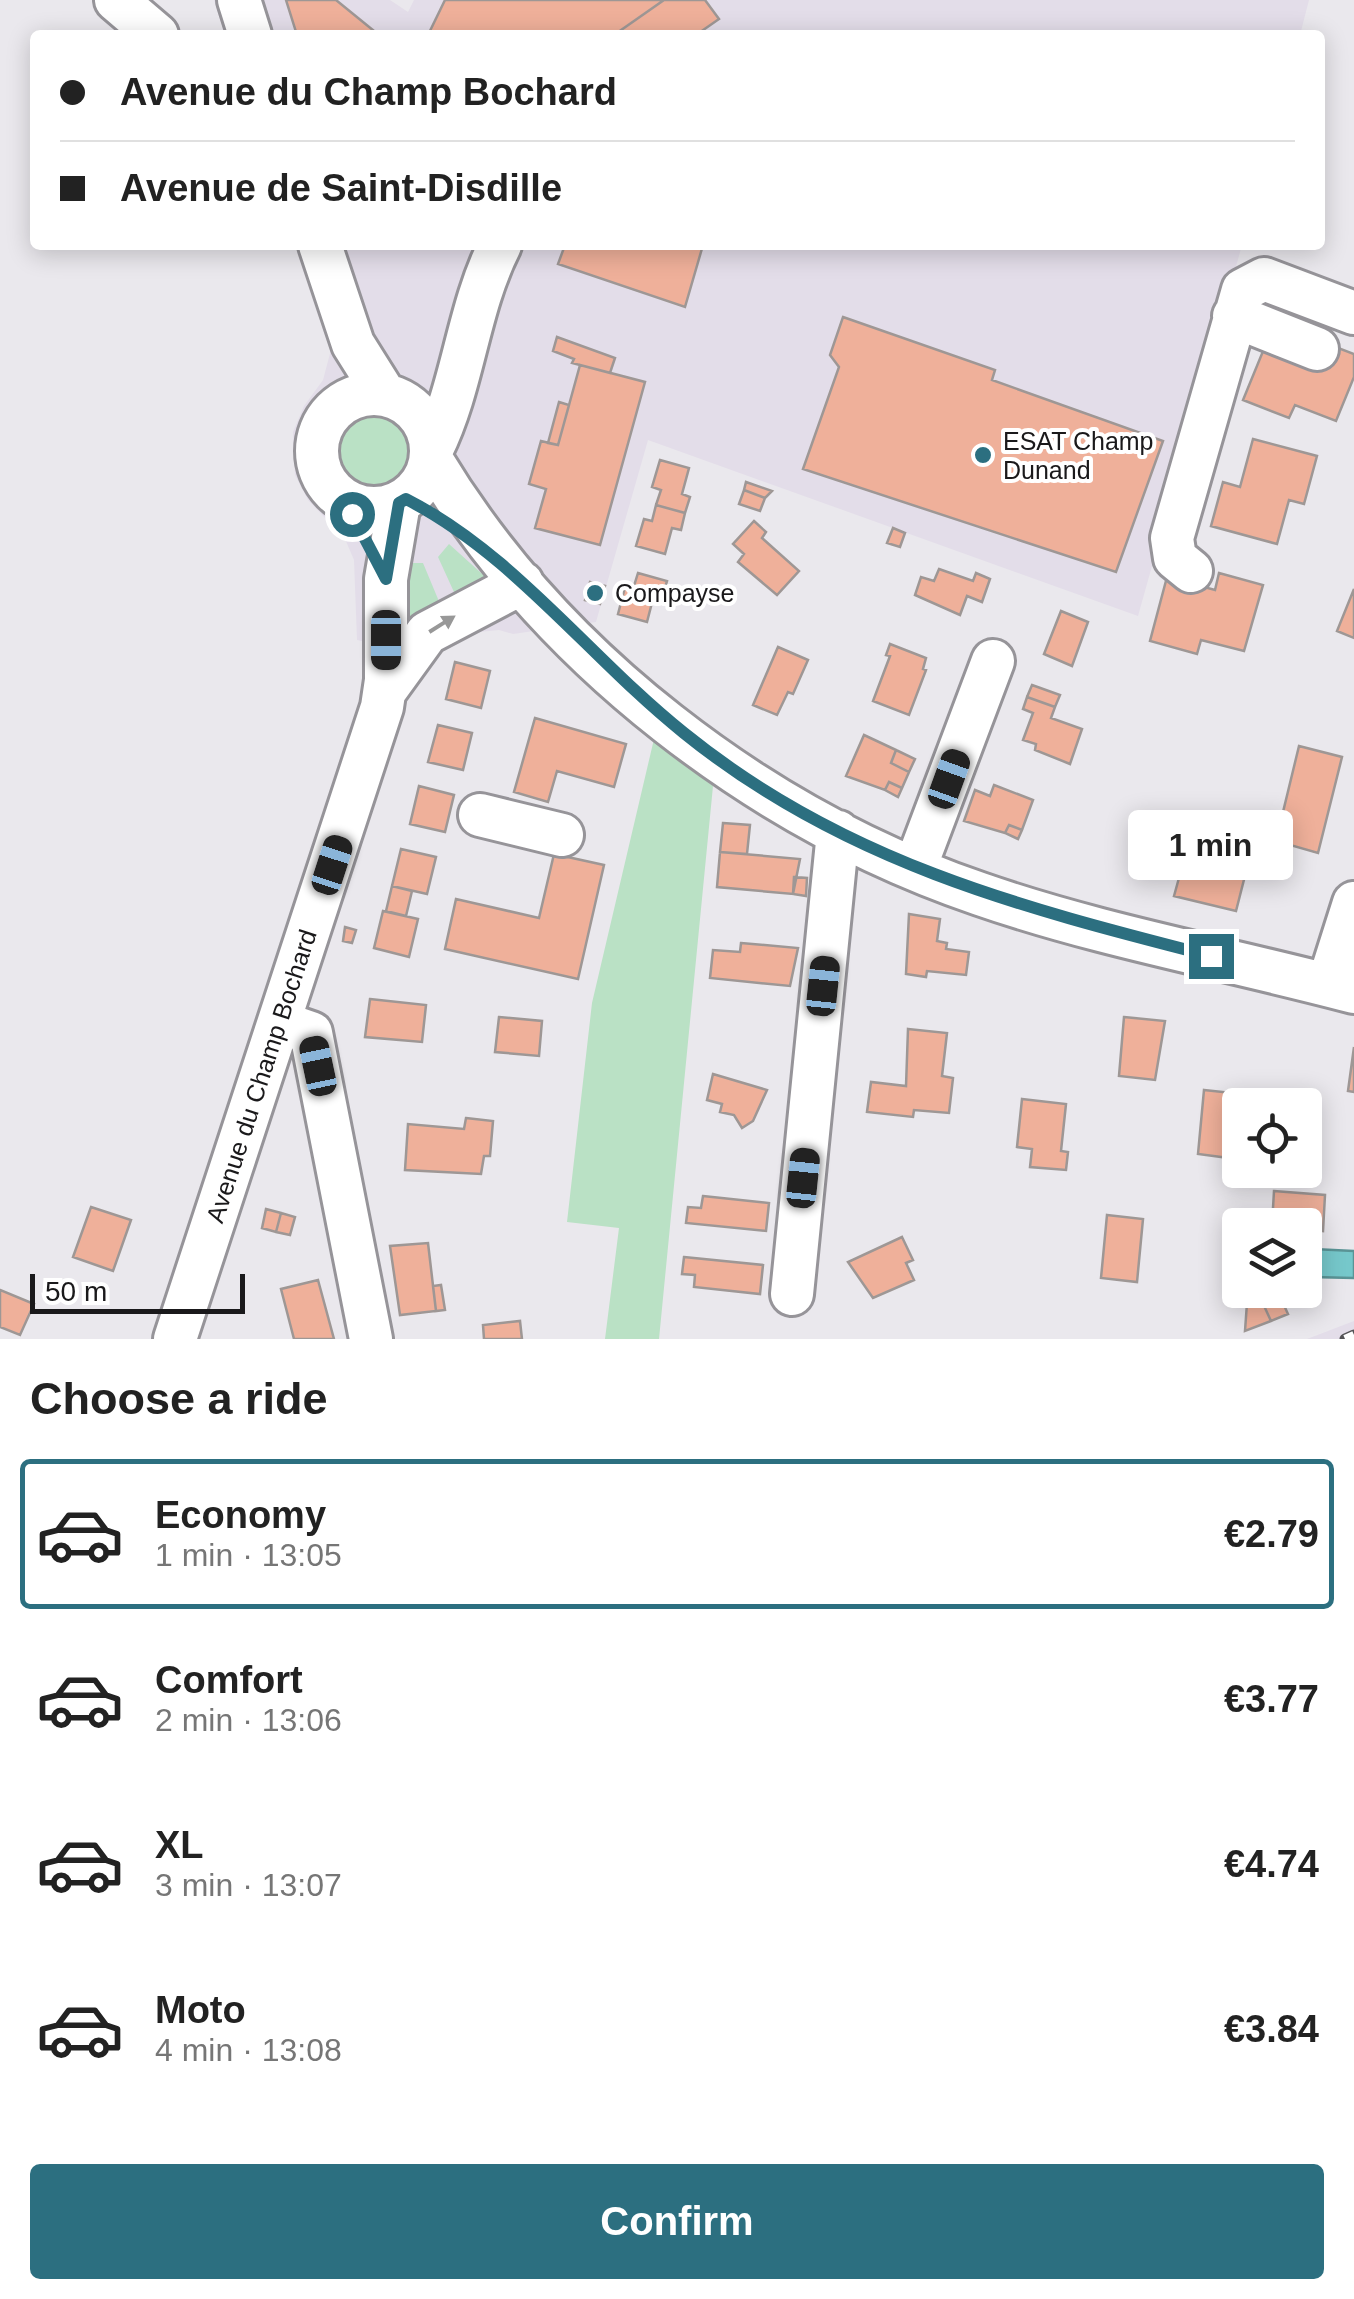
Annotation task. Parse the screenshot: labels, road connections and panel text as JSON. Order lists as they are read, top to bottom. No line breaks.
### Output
{"streets":{"street":["Avenue du Champ Bochard"]},"places":["ESAT Champ Dunand","Compayse"],"scale_bar":"50 m","page":{"banner":["Avenue du Champ Bochard","Avenue de Saint-Disdille"],"bubble":"1 min","scale":"50 m","heading":"Choose a ride","list":[{"name":"Economy","note":"1 min · 13:05","value":"€2.79"},{"name":"Comfort","note":"2 min · 13:06","value":"€3.77"},{"name":"XL","note":"3 min · 13:07","value":"€4.74"},{"name":"Moto","note":"4 min · 13:08","value":"€3.84"}],"buttons":"Confirm"}}
